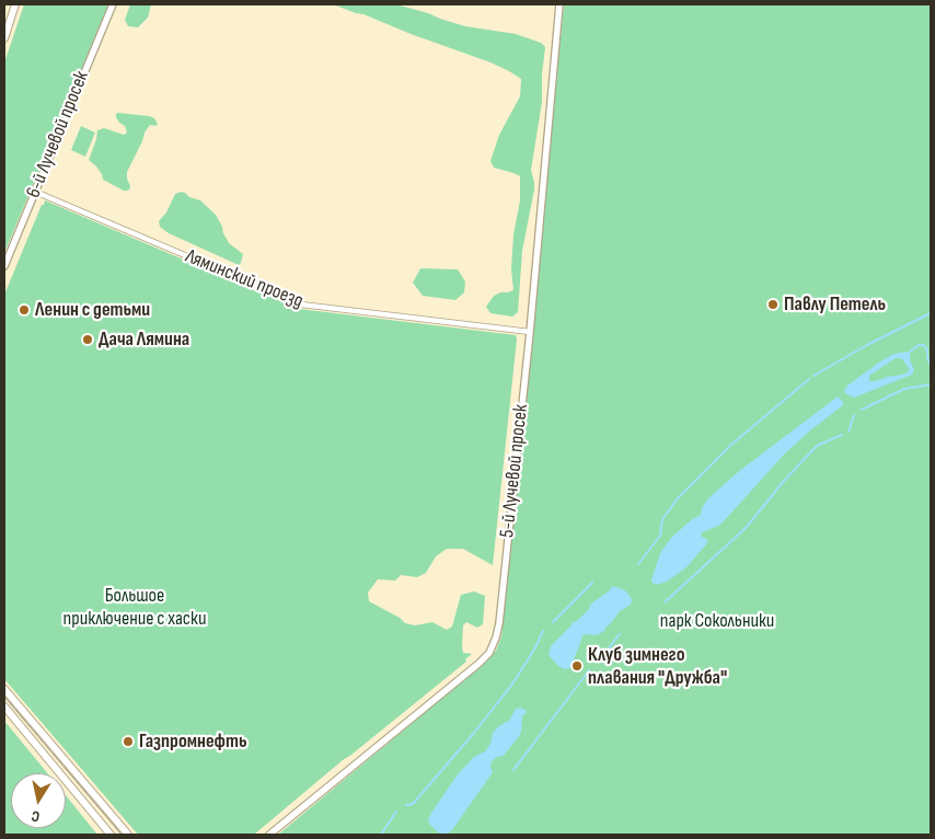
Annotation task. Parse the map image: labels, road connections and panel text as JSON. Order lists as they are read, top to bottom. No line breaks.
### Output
{"streets":{"street":["6-й Лучевой просек","Ляминский проезд","5-й Лучевой просек"]},"crossings":[["6-й Лучевой просек","Ляминский проезд"],["Ляминский проезд","5-й Лучевой просек"]],"parks":["Большое приключение с хаски","парк Сокольники"],"places":["Павлу Петель","Ленин с детьми","Дача Лямина","Клуб зимнего плавания \"Дружба\"","Газпромнефть"],"north":"bottom"}
